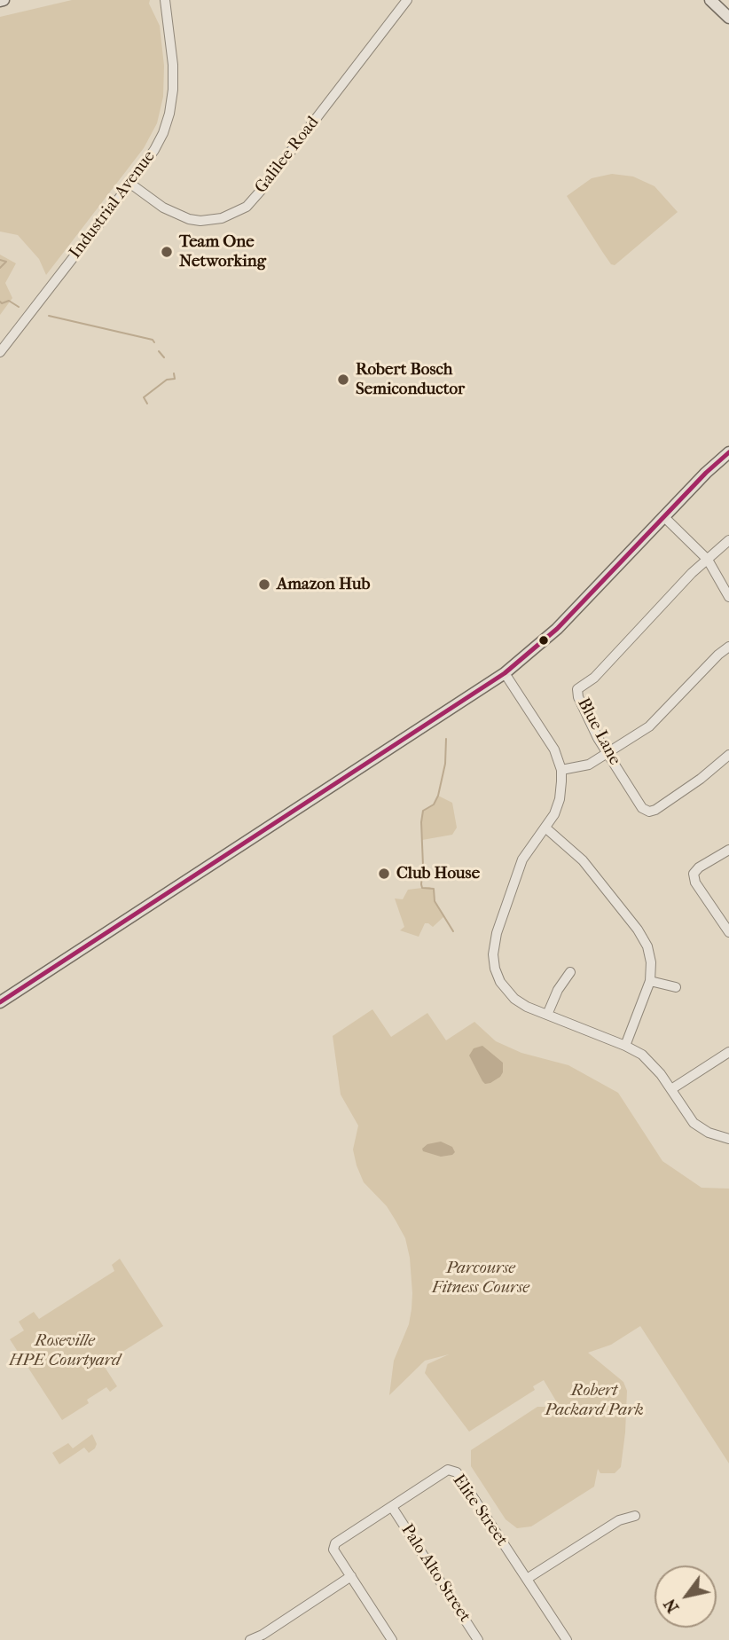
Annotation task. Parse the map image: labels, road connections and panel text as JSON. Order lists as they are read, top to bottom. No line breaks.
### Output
{"streets":{"street":["Galilee Road","Industrial Avenue","Blue Lane","Elite Street","Palo Alto Street"]},"crossings":[["Galilee Road","Industrial Avenue"],["Elite Street","Palo Alto Street"]],"parks":["Parcourse Fitness Course","Roseville HPE Courtyard","Robert Packard Park"],"places":["Team One Networking","Robert Bosch Semiconductor","Amazon Hub","Club House"],"north":"bottom left"}
